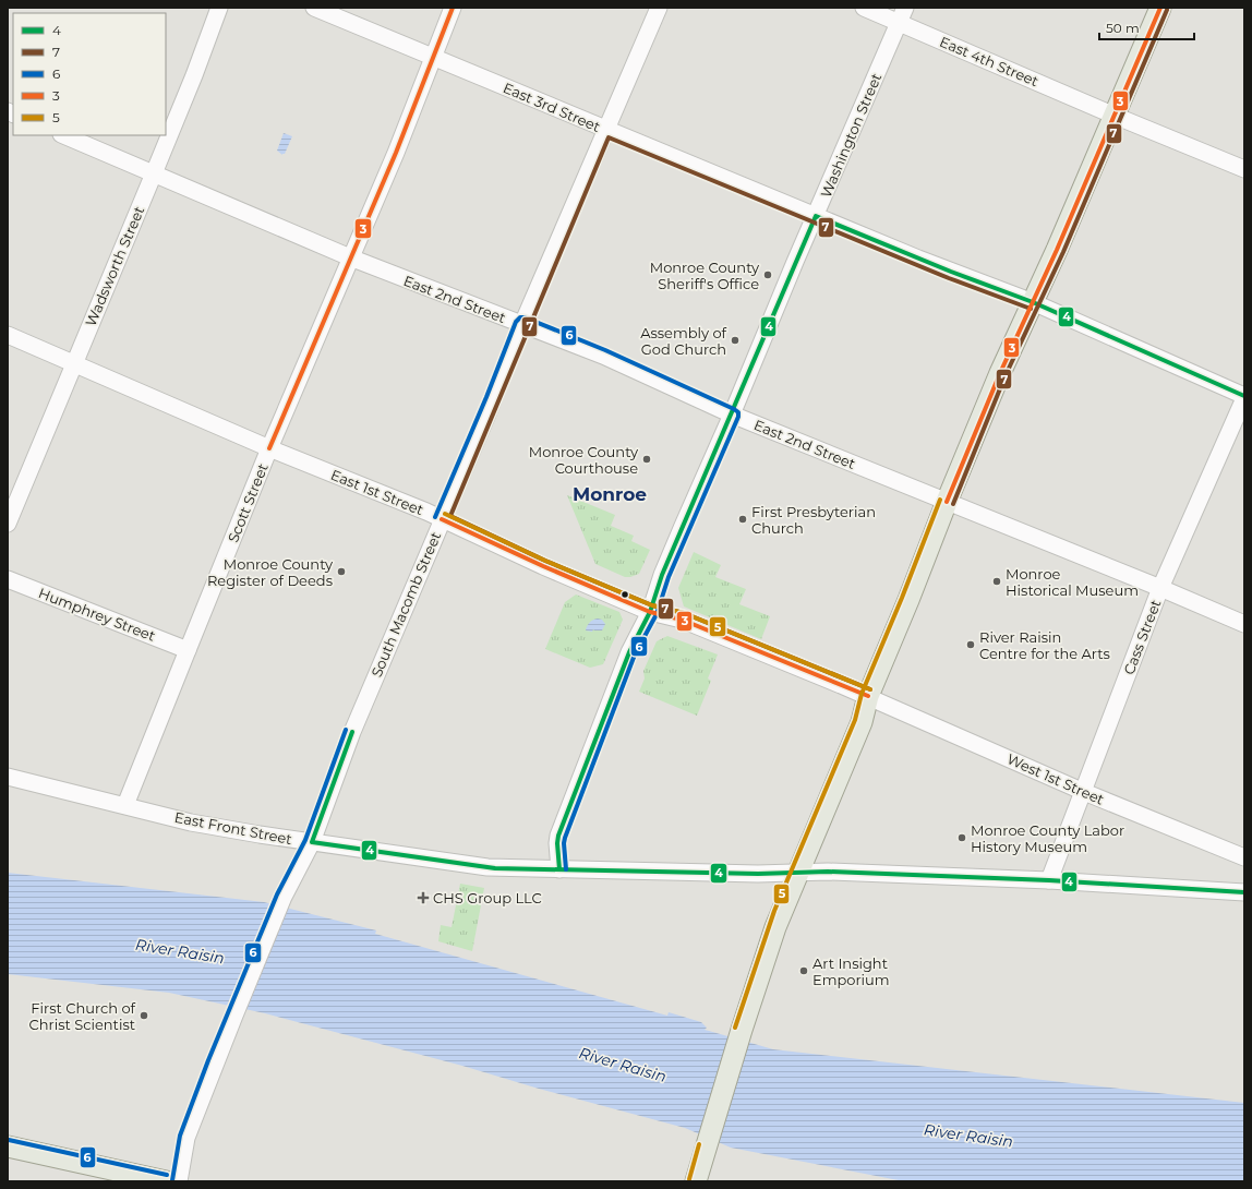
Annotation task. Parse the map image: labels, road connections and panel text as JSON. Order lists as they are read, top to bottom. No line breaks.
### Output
{"streets":{"street":["East 4th Street","East 3rd Street","Washington Street","Wadsworth Street","East 2nd Street","East 1st Street","Scott Street","South Macomb Street","Humphrey Street","Cass Street","West 1st Street","East Front Street"]},"crossings":[["East 4th Street","Washington Street"],["East 3rd Street","Washington Street"],["East 3rd Street","Scott Street"],["East 3rd Street","South Macomb Street"],["East 3rd Street","Cass Street"],["Washington Street","East 2nd Street"],["Washington Street","East 1st Street"],["Washington Street","East Front Street"],["Wadsworth Street","East 2nd Street"],["Wadsworth Street","East 1st Street"],["East 2nd Street","Scott Street"],["East 2nd Street","South Macomb Street"],["East 2nd Street","Cass Street"],["East 1st Street","Scott Street"],["East 1st Street","South Macomb Street"],["East 1st Street","West 1st Street"],["Scott Street","Humphrey Street"],["Scott Street","East Front Street"],["South Macomb Street","East Front Street"],["Cass Street","West 1st Street"],["Cass Street","East Front Street"]],"districts":["Monroe"],"water":["River Raisin"],"places":{"other":["Monroe County Sheriff's Office","Assembly of God Church","Monroe County Courthouse","First Presbyterian Church","Monroe County Register of Deeds","Monroe Historical Museum","River Raisin Centre for the Arts","Monroe County Labor History Museum","Art Insight Emporium","First Church of Christ Scientist"],"health":["CHS Group LLC"]},"lines":["transit line 3","transit line 7","transit line 4","transit line 6","transit line 5"],"legend":["4","7","6","3","5"],"scale_bar":"50 m"}
